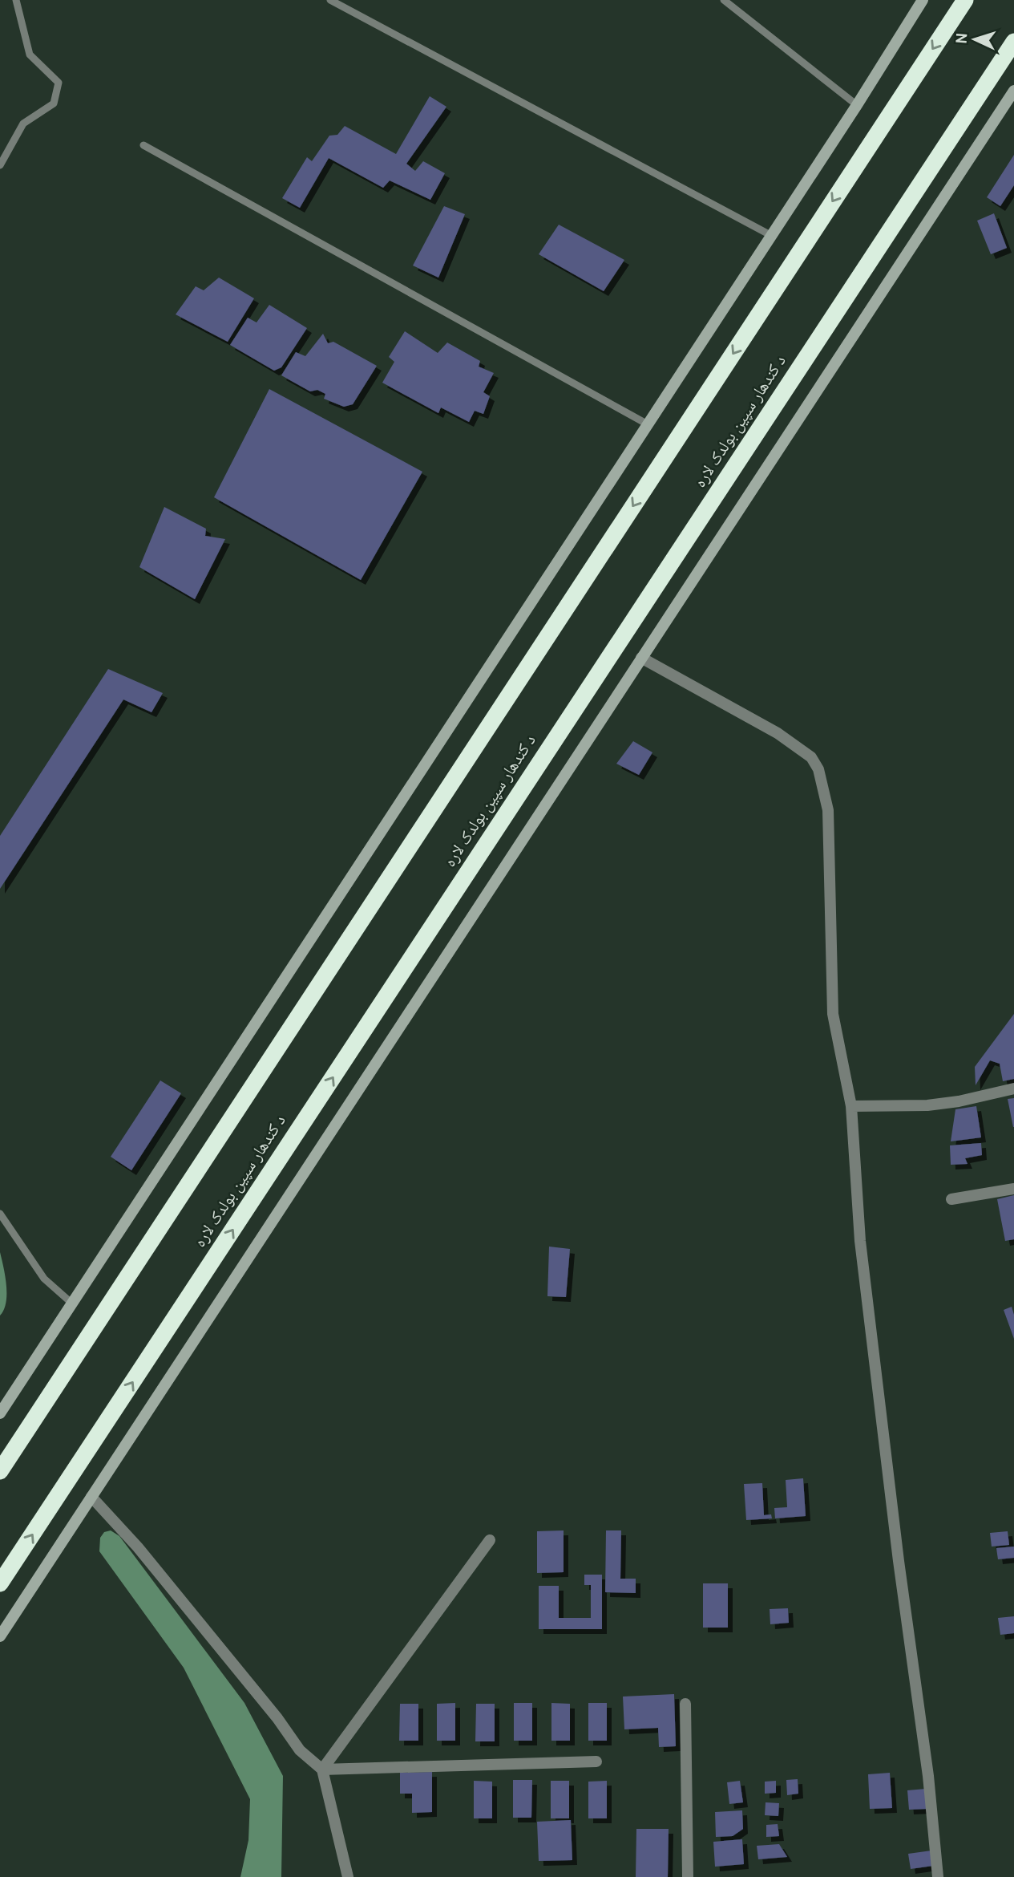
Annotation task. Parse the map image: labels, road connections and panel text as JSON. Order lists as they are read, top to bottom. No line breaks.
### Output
{"streets":{"highway":["د کندهار سپین بولدک لاره"]},"north":"left"}
